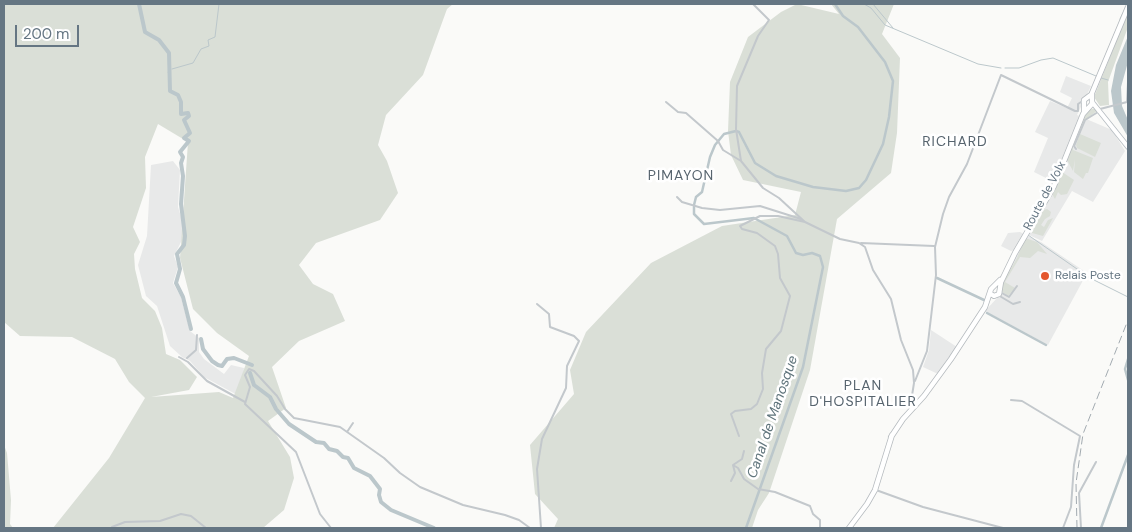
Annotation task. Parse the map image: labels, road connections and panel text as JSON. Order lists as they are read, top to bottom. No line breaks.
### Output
{"streets":{"main road":["Route de Volx"]},"districts":["RICHARD","PIMAYON","PLAN D'HOSPITALIER"],"water":["Canal de Manosque"],"places":["Relais Poste"],"scale_bar":"200 m"}
